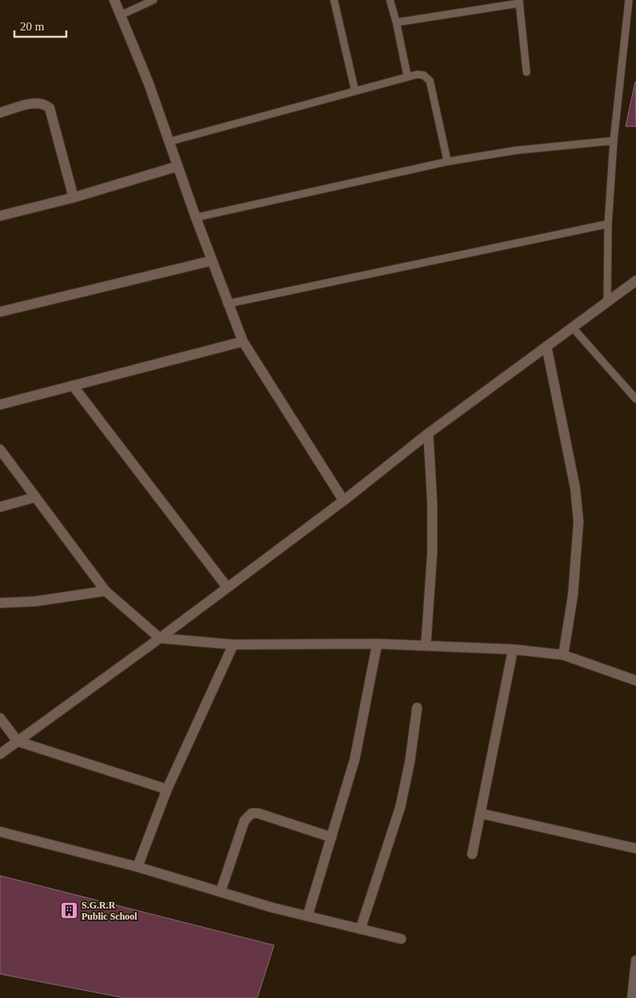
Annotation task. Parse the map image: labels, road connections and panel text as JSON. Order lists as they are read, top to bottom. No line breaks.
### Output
{"places":{"building":["S.G.R.R Public School"]},"scale_bar":"20 m"}
